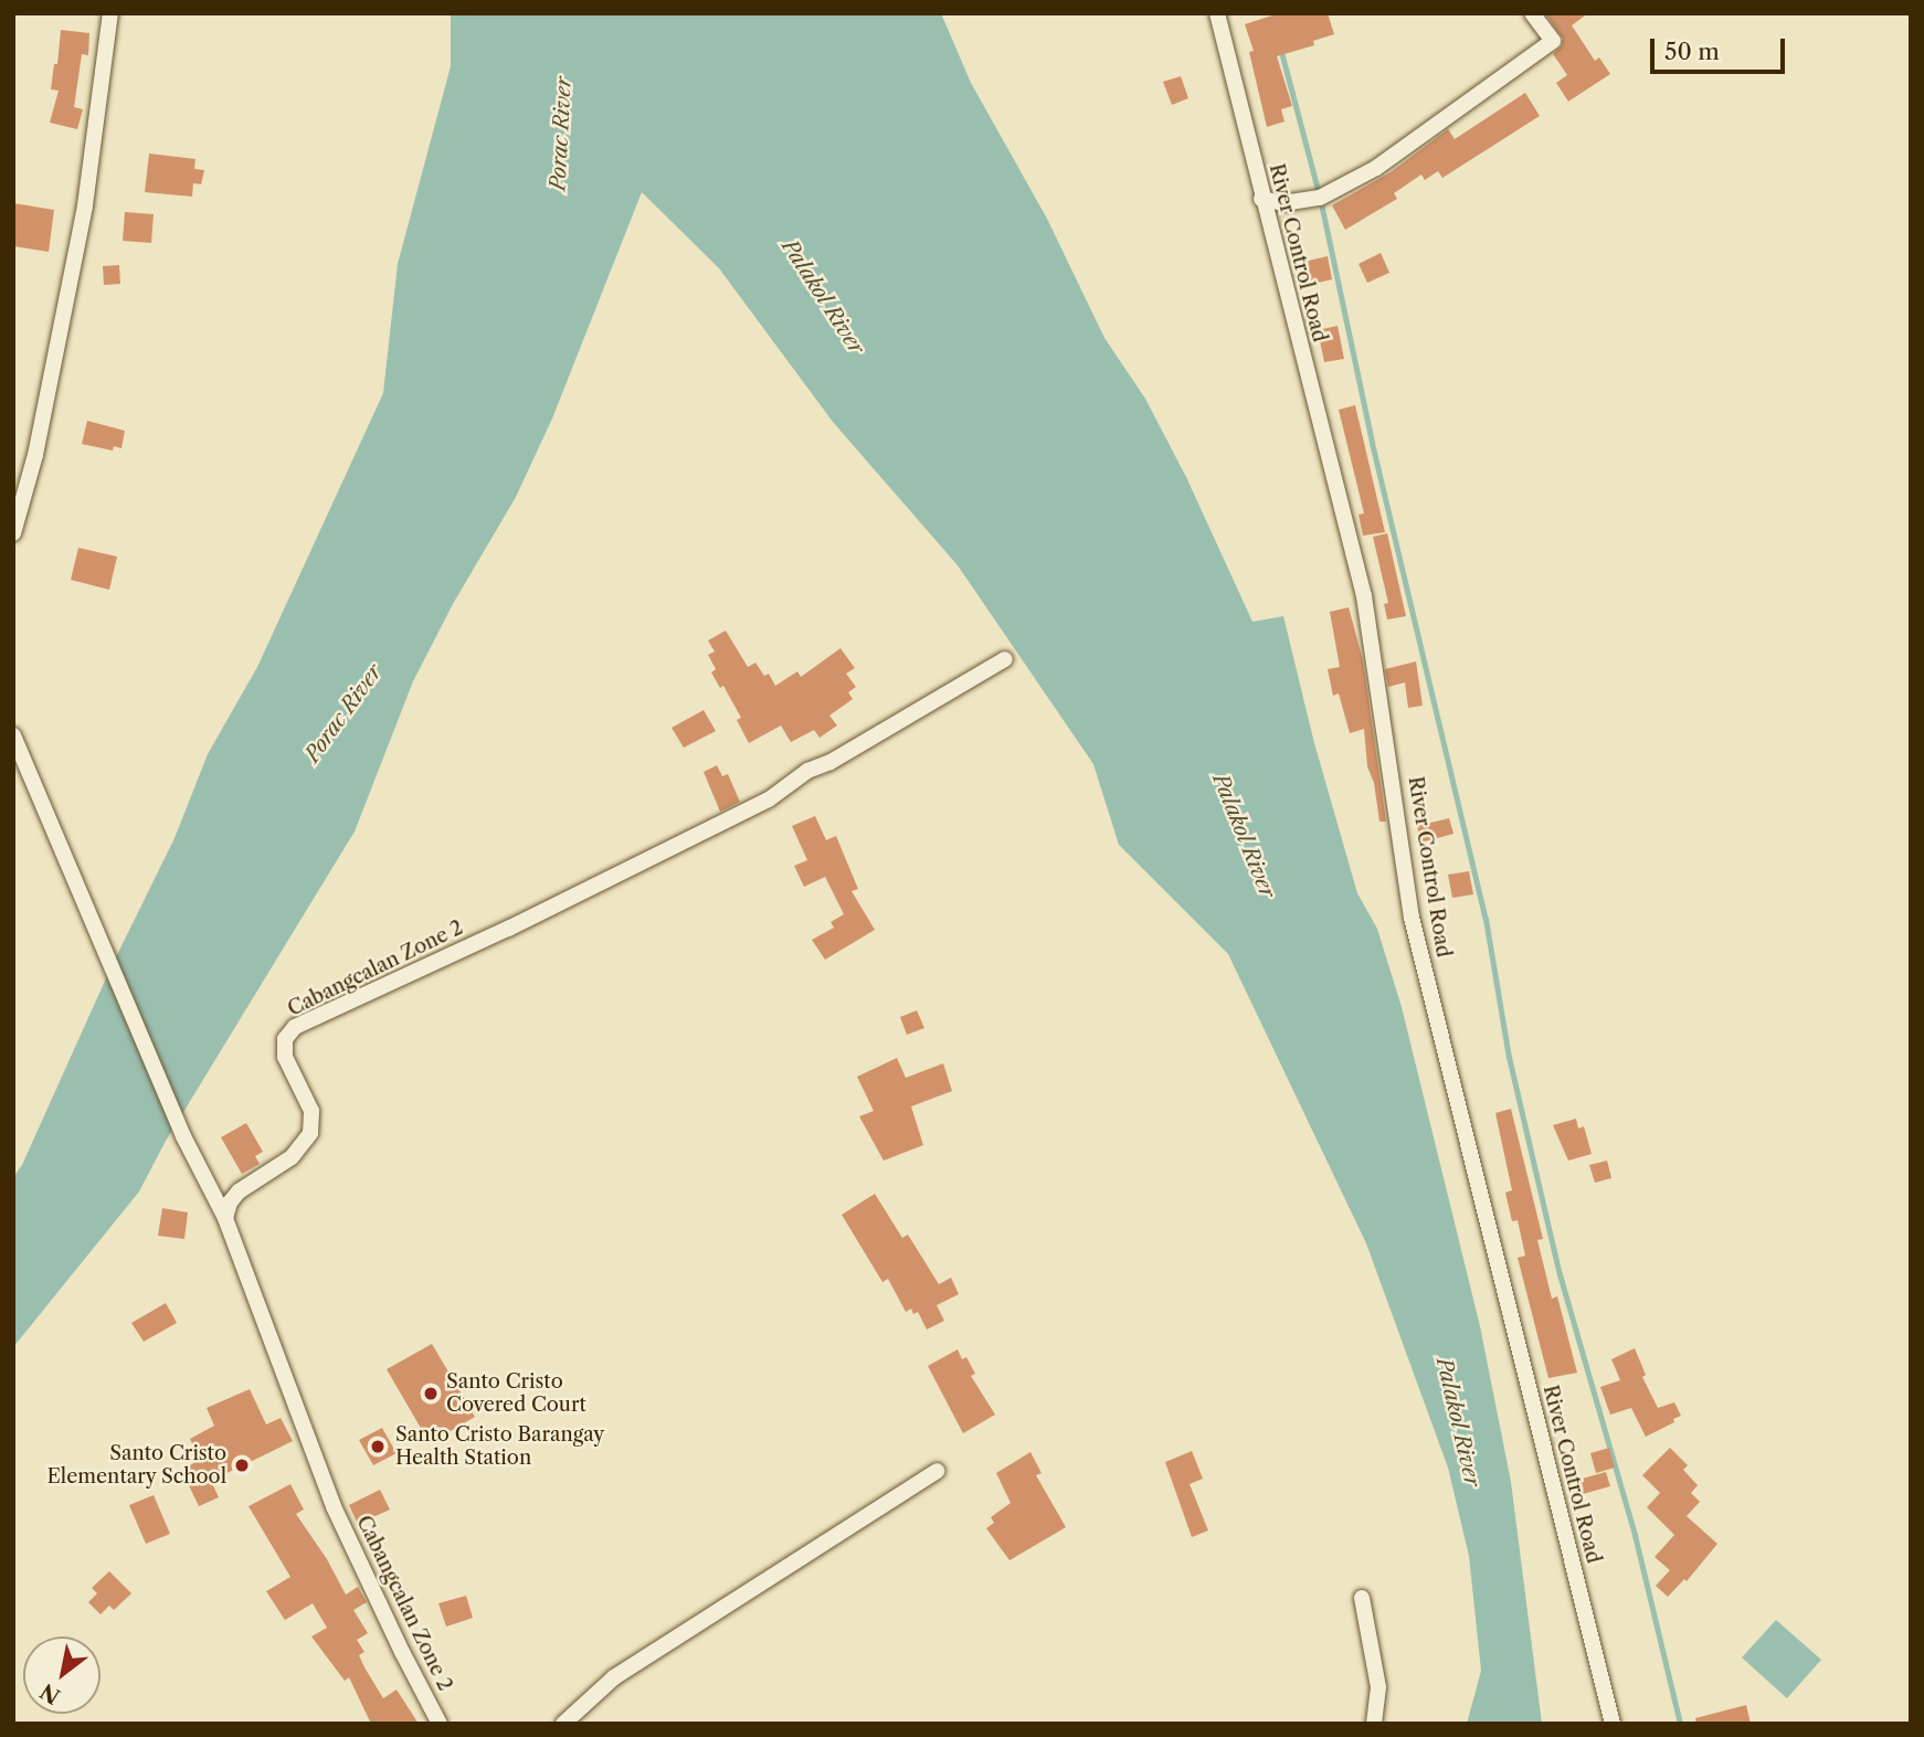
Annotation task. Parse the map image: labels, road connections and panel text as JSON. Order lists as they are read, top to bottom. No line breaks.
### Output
{"streets":{"street":["River Control Road","Cabangcalan Zone 2"]},"water":["Porac River","Palakol River"],"places":["Santo Cristo Covered Court","Santo Cristo Barangay Health Station","Santo Cristo Elementary School"],"scale_bar":"50 m","north":"bottom left"}
